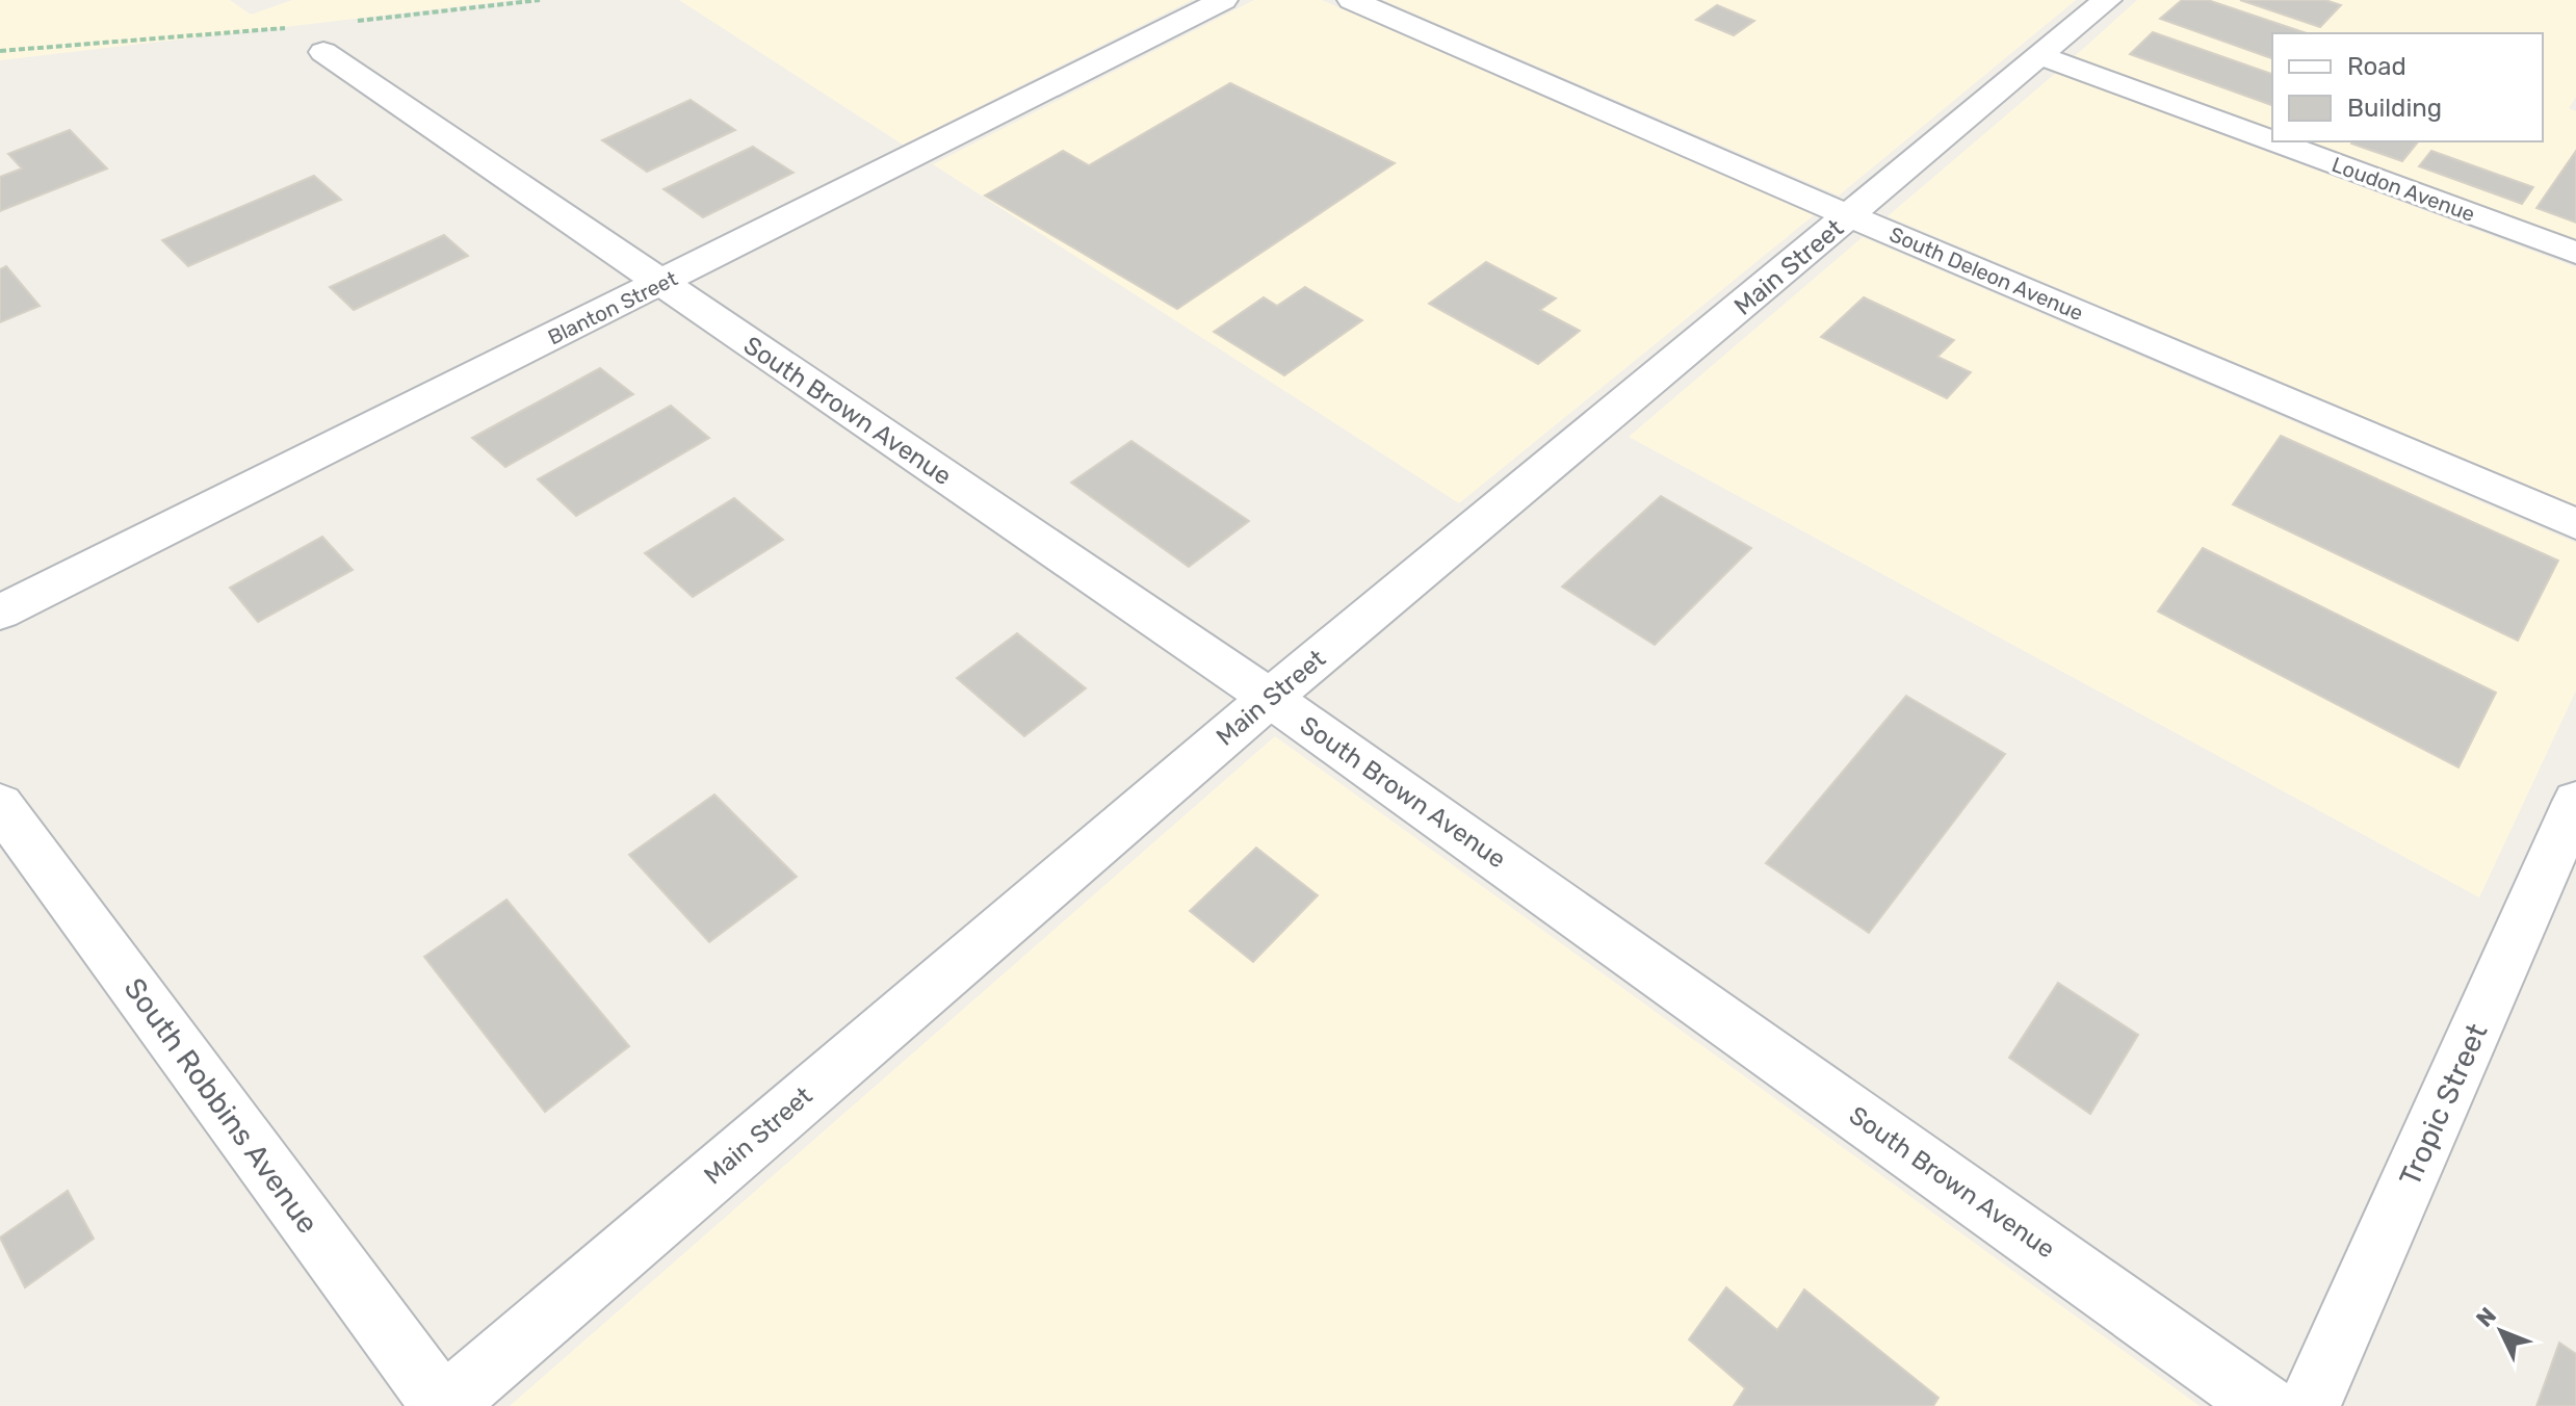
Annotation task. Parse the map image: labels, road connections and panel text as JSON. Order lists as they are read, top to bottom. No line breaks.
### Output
{"streets":{"street":["Loudon Avenue","Main Street","South Deleon Avenue","Blanton Street","South Brown Avenue","Tropic Street","South Robbins Avenue"]},"crossings":[["Loudon Avenue","Main Street"],["Main Street","South Deleon Avenue"],["Main Street","South Brown Avenue"],["Main Street","South Robbins Avenue"],["Blanton Street","South Brown Avenue"]],"legend":["Road","Building"],"north":"top left"}
